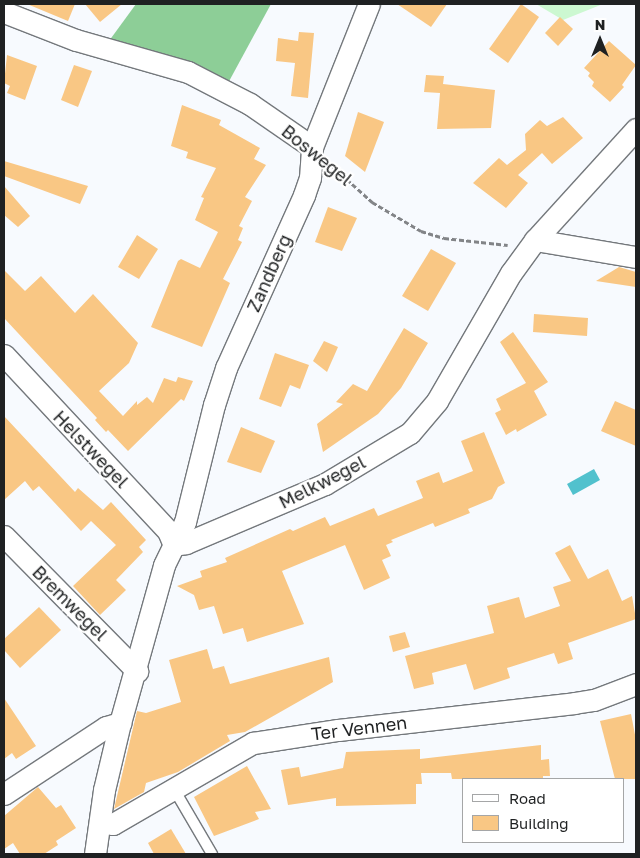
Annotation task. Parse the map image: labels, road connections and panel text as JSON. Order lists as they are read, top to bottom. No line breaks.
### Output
{"streets":{"street":["Boswegel","Zandberg","Helstwegel","Melkwegel","Bremwegel","Ter Vennen"]},"crossings":[["Boswegel","Zandberg"],["Boswegel","Melkwegel"],["Zandberg","Helstwegel"],["Zandberg","Melkwegel"],["Helstwegel","Melkwegel"]],"legend":["Road","Building"],"north":"top"}
